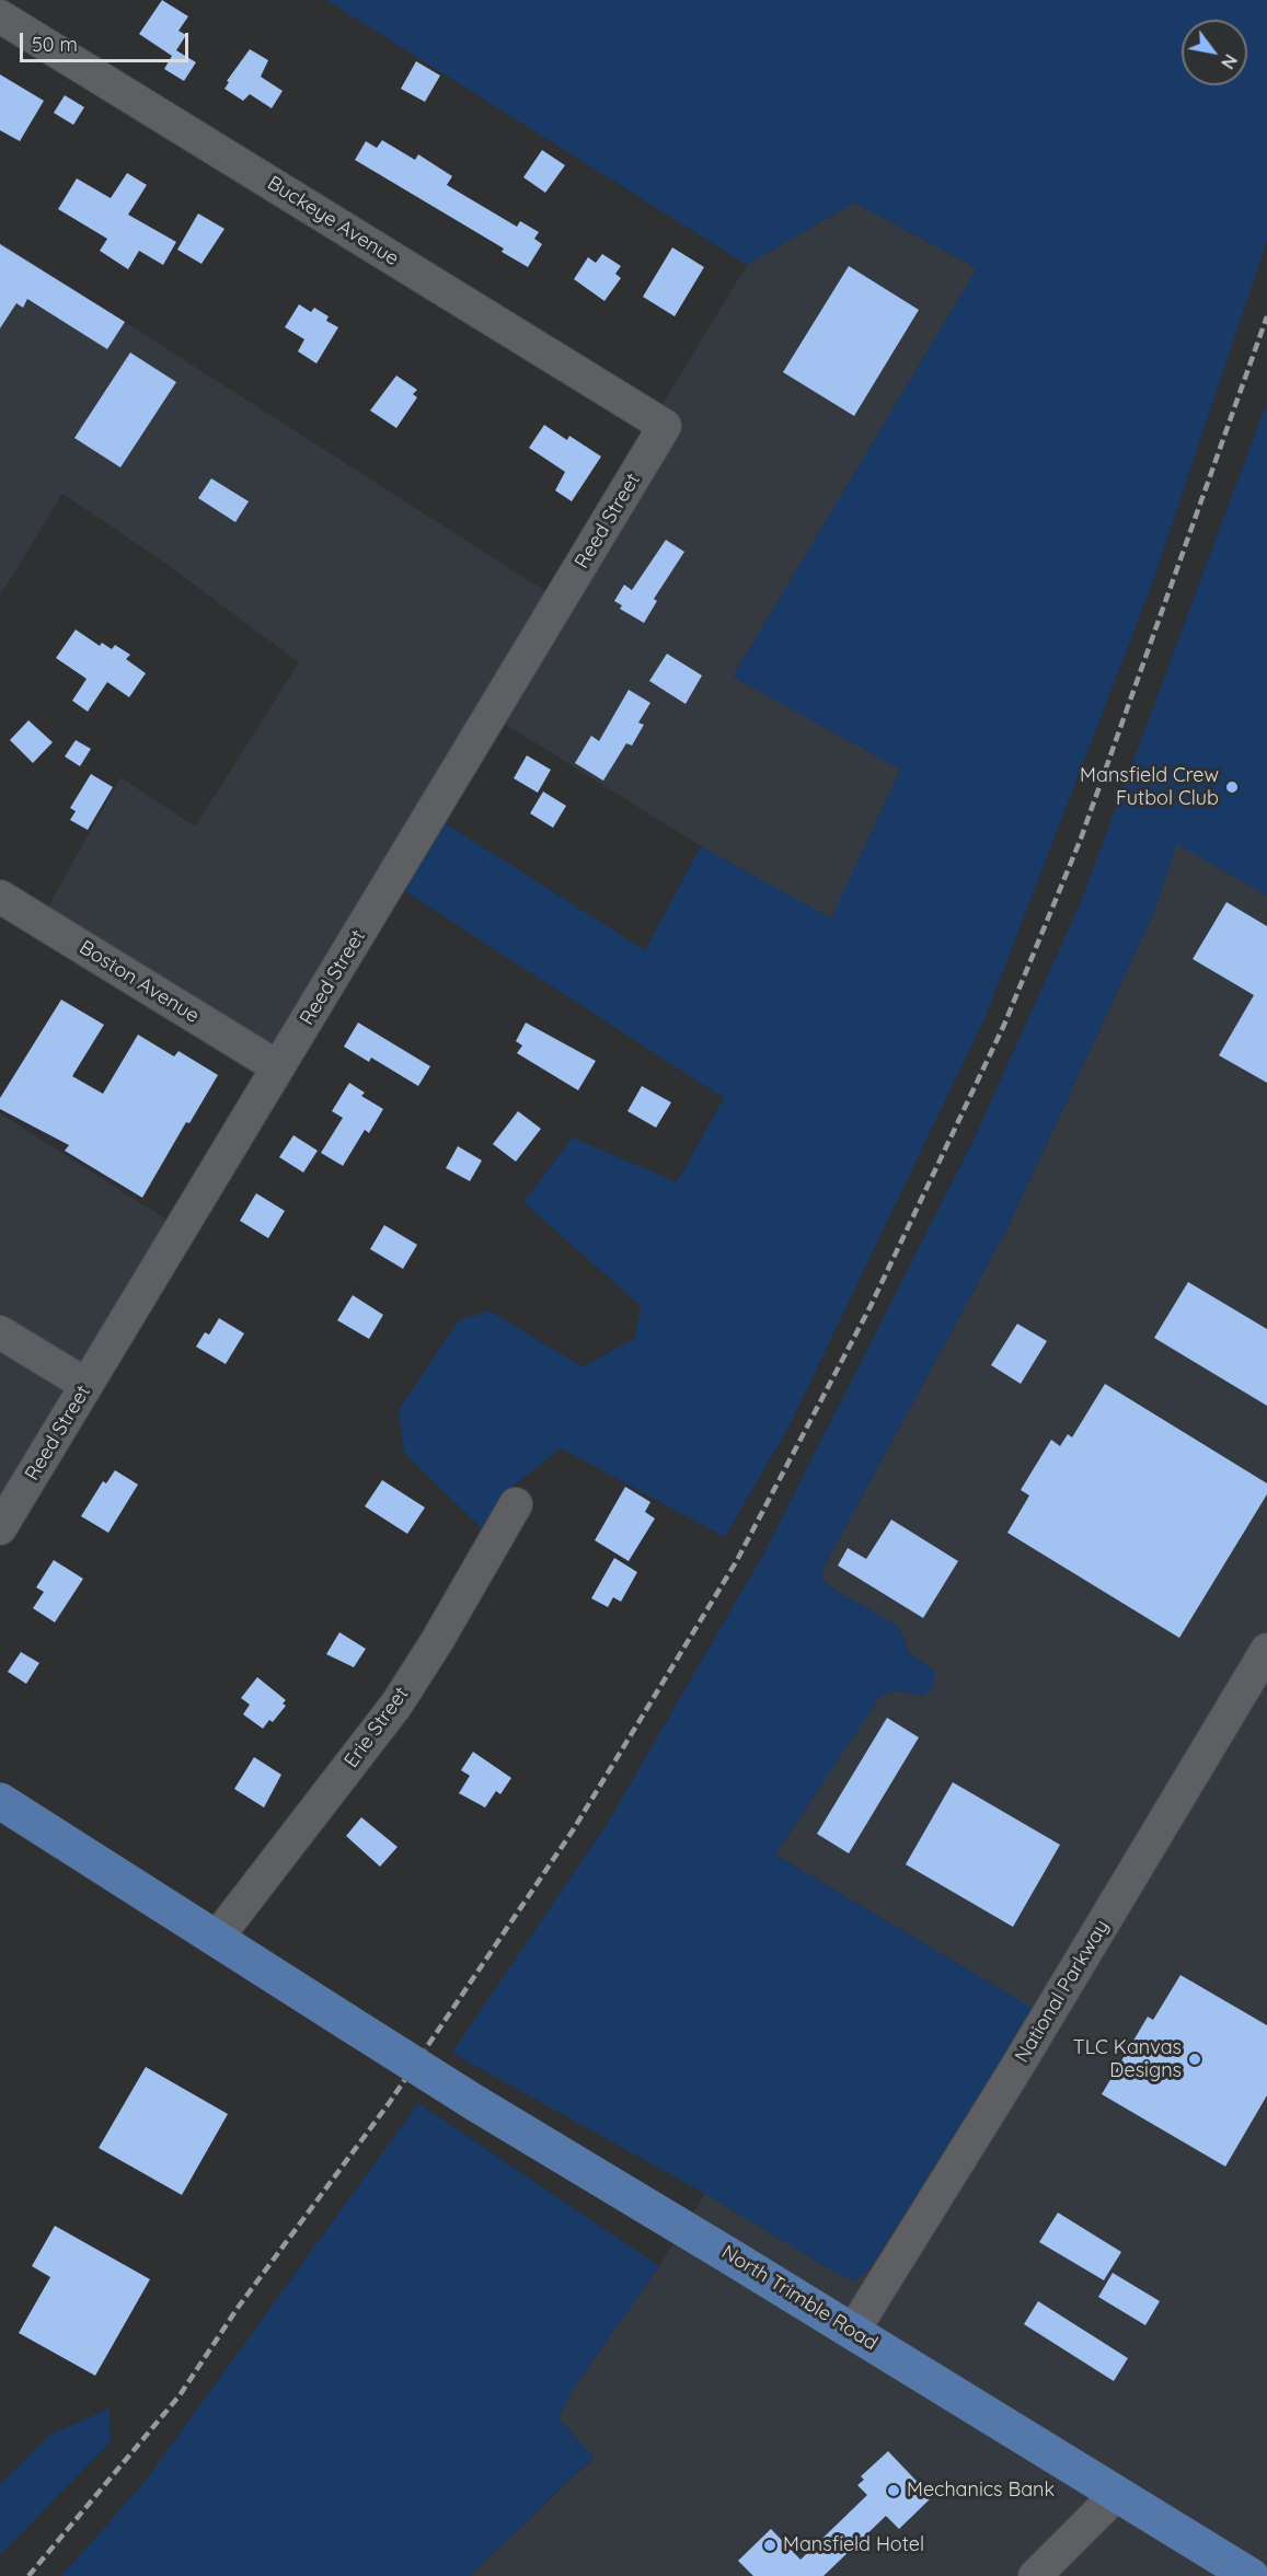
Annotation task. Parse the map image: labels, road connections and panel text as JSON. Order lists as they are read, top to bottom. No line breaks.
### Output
{"streets":{"main road":["North Trimble Road"],"street":["Buckeye Avenue","Reed Street","Boston Avenue","Erie Street","National Parkway"]},"crossings":[["Buckeye Avenue","Reed Street"],["Reed Street","Boston Avenue"],["Erie Street","North Trimble Road"],["National Parkway","North Trimble Road"]],"places":["Mansfield Crew Futbol Club","TLC Kanvas Designs","Mechanics Bank","Mansfield Hotel"],"scale_bar":"50 m","north":"bottom right"}
